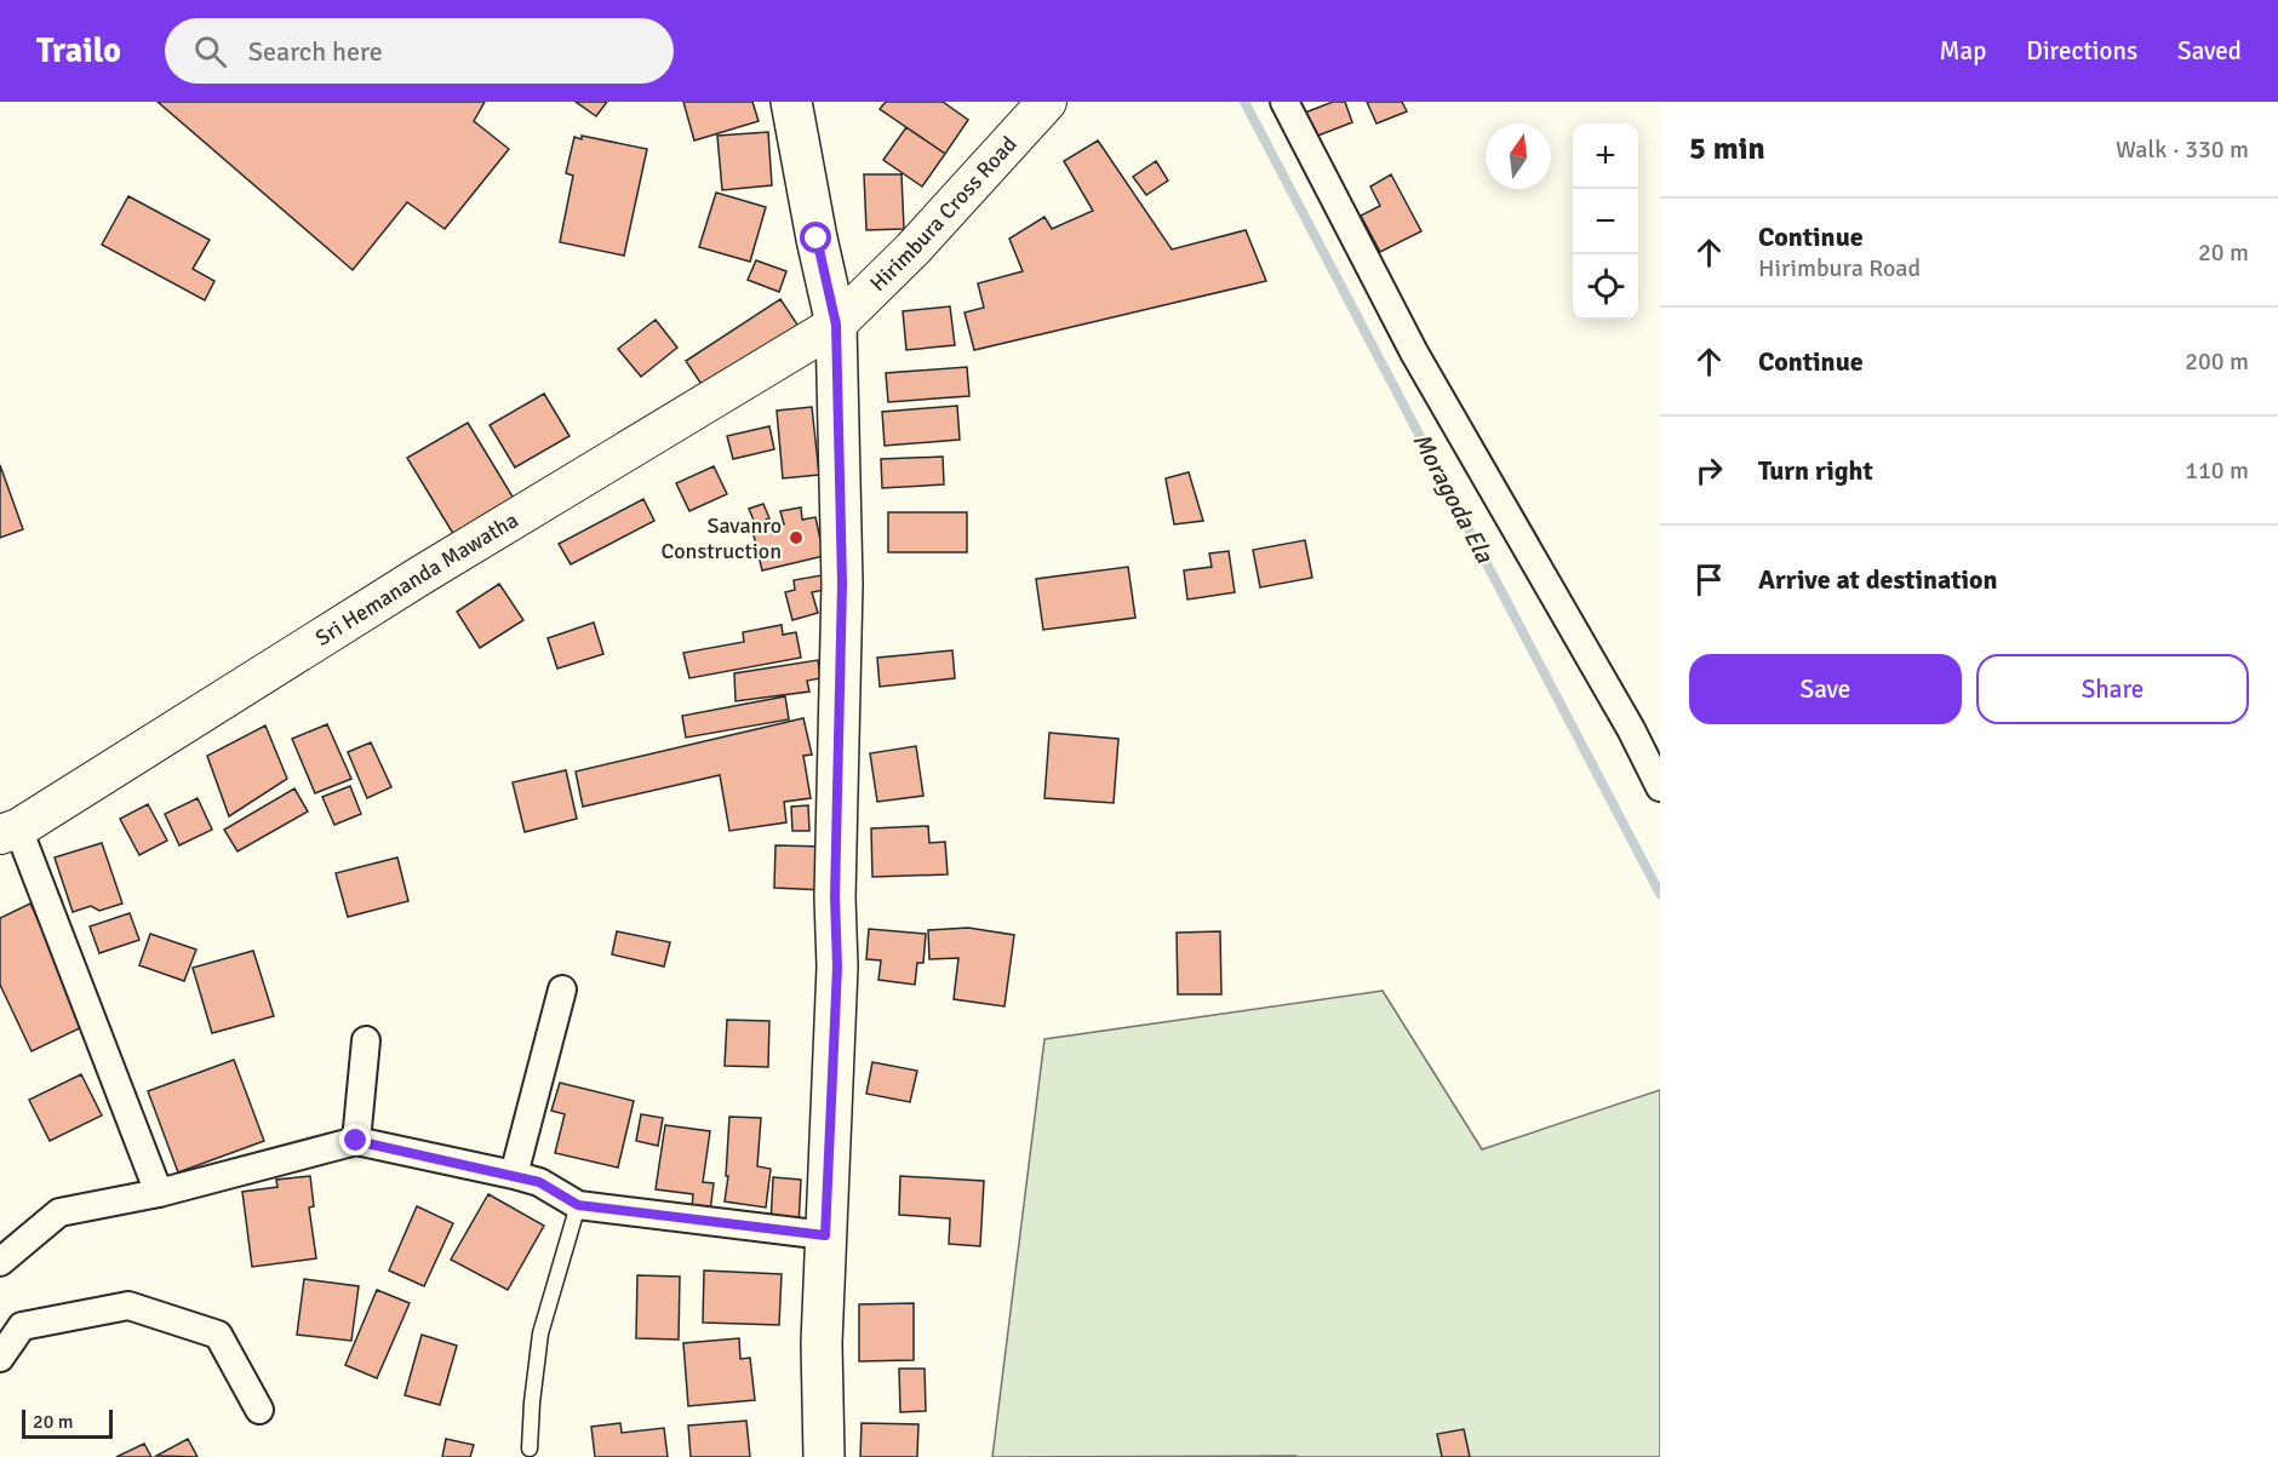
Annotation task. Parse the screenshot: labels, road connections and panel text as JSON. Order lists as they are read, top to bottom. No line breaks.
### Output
{"streets":{"main road":["Hirimbura Cross Road","Sri Hemananda Mawatha"]},"crossings":[["Hirimbura Cross Road","Sri Hemananda Mawatha"]],"water":["Moragoda Ela"],"places":["Savanro Construction"],"scale_bar":"20 m","north":"top","page":{"header":"Trailo","search":"Search here","nav":["Map","Directions","Saved"],"heading":["5 min","Walk · 330 m"],"map_buttons":["+","−"],"list":[["Continue","Hirimbura Road","20 m"],["Continue","200 m"],["Turn right","110 m"],"Arrive at destination"],"buttons":["Save","Share"],"scale":"20 m"}}
